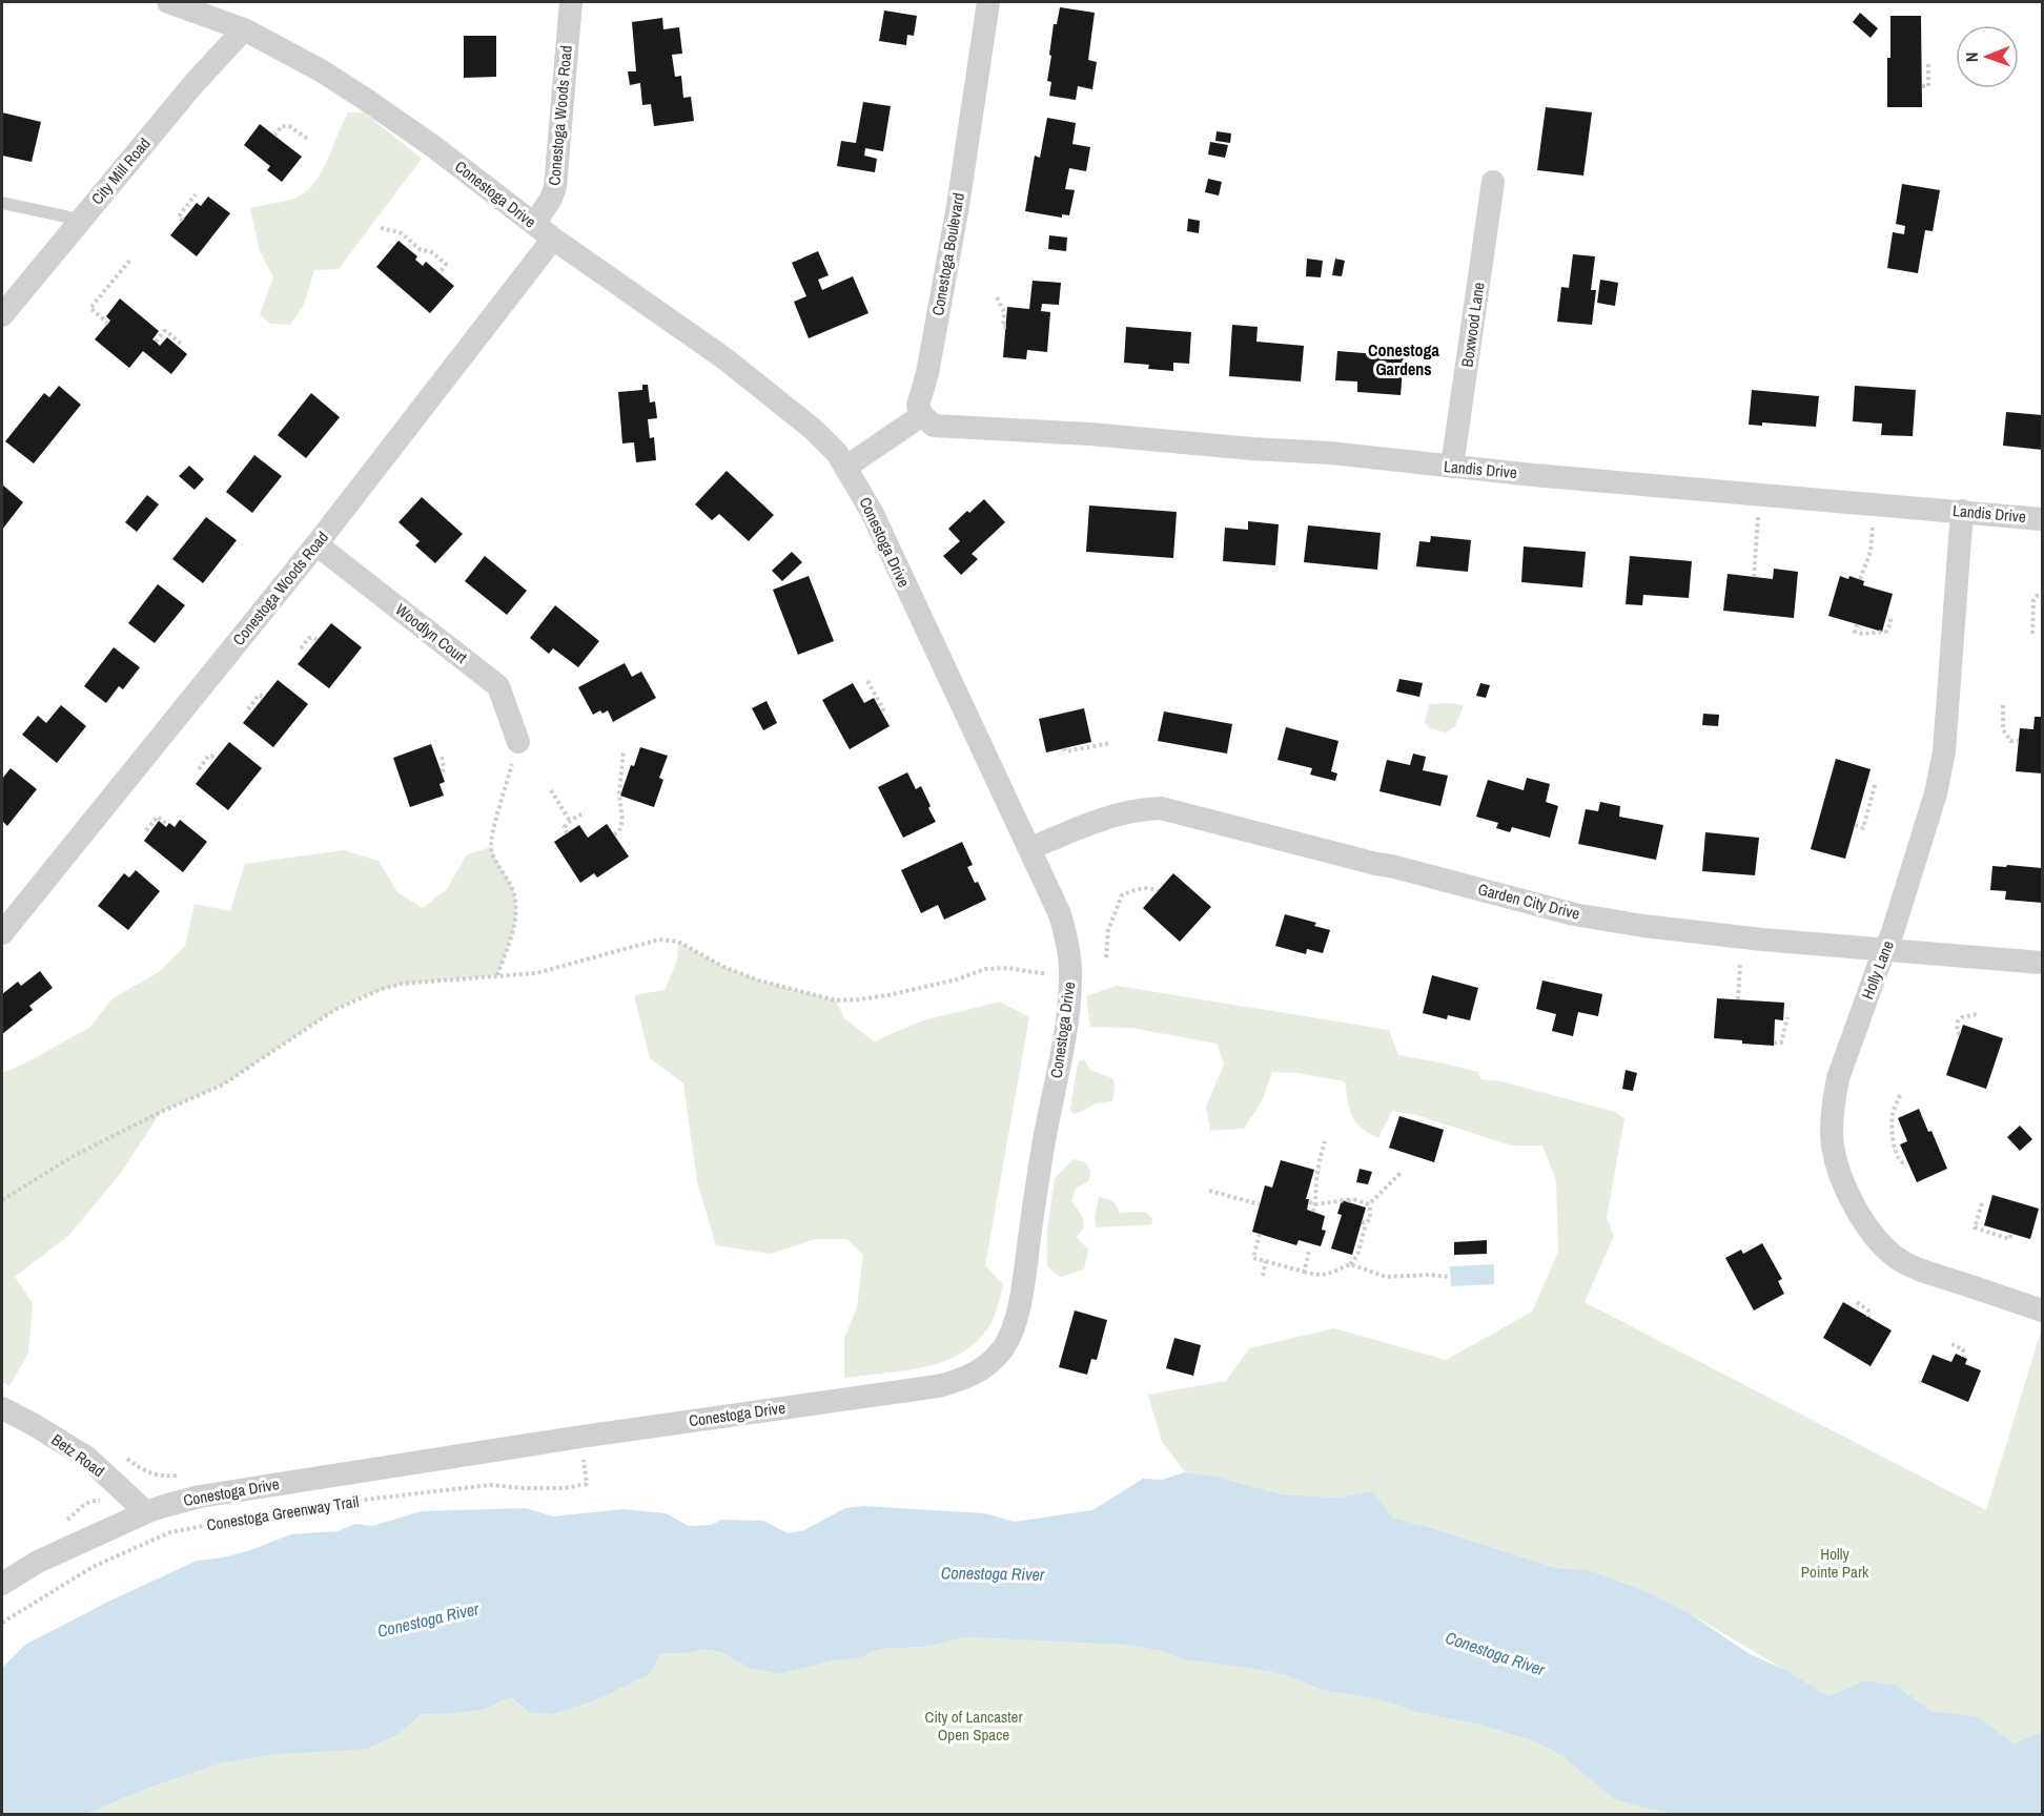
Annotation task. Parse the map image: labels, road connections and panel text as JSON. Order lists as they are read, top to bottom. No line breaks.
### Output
{"streets":{"street":["Conestoga Woods Road","City Mill Road","Conestoga Drive","Conestoga Boulevard","Boxwood Lane","Landis Drive","Woodlyn Court","Garden City Drive","Holly Lane","Betz Road"],"path":["Conestoga Greenway Trail"]},"crossings":[["Conestoga Woods Road","Conestoga Drive"],["Conestoga Woods Road","Woodlyn Court"],["City Mill Road","Conestoga Drive"],["Conestoga Drive","Garden City Drive"],["Conestoga Drive","Betz Road"],["Conestoga Boulevard","Landis Drive"],["Boxwood Lane","Landis Drive"],["Landis Drive","Holly Lane"],["Garden City Drive","Holly Lane"]],"districts":["Conestoga Gardens"],"water":["Conestoga River"],"parks":["Holly Pointe Park","City of Lancaster Open Space"],"north":"left"}
